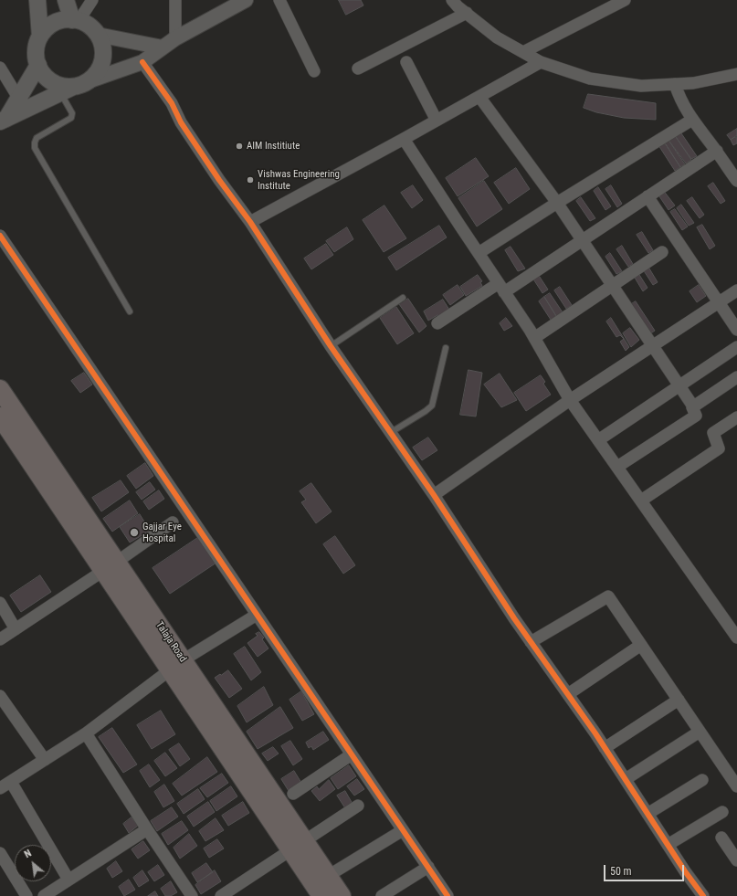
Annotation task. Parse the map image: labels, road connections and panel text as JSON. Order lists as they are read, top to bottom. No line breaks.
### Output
{"streets":{"main road":["Talaja Road"]},"places":["AIM Institiute","Vishwas Engineering Institute","Gajjar Eye Hospital"],"scale_bar":"50 m","north":"top left"}
